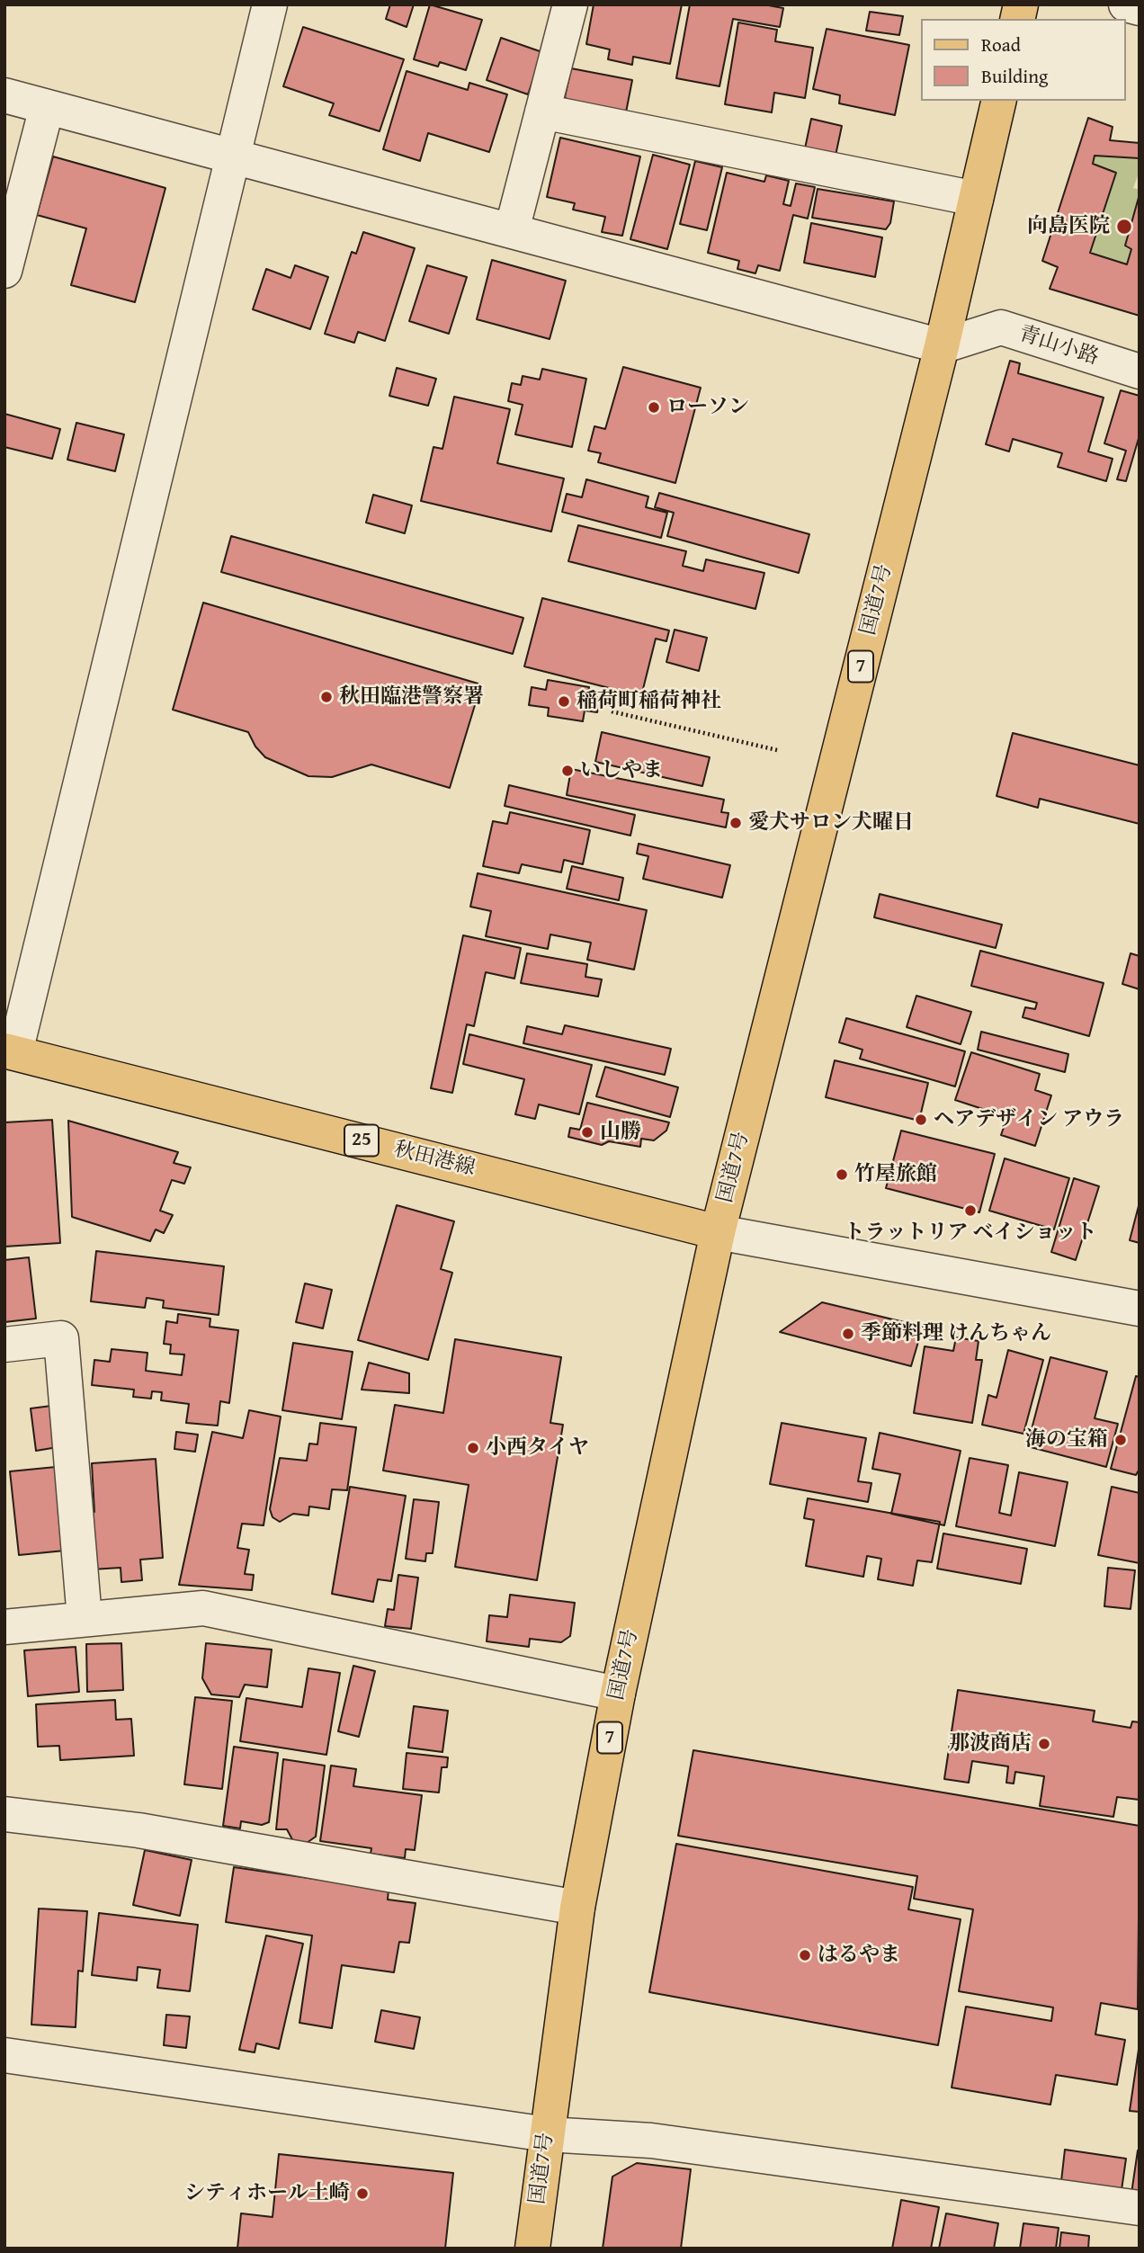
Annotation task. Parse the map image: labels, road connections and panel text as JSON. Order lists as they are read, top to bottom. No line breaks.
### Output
{"streets":{"main road":["国道7号","7","25","秋田港線"],"street":["青山小路"]},"crossings":[["青山小路","国道7号"],["国道7号","秋田港線"]],"places":["向島医院","ローソン","秋田臨港警察署","稲荷町稲荷神社","いしやま","愛犬サロン犬曜日","ヘアデザイン アウラ","山勝","竹屋旅館","トラットリア ベイショット","季節料理 けんちゃん","海の宝箱","小西タイヤ","那波商店","はるやま","シティホール土崎"],"legend":["Road","Building"]}
